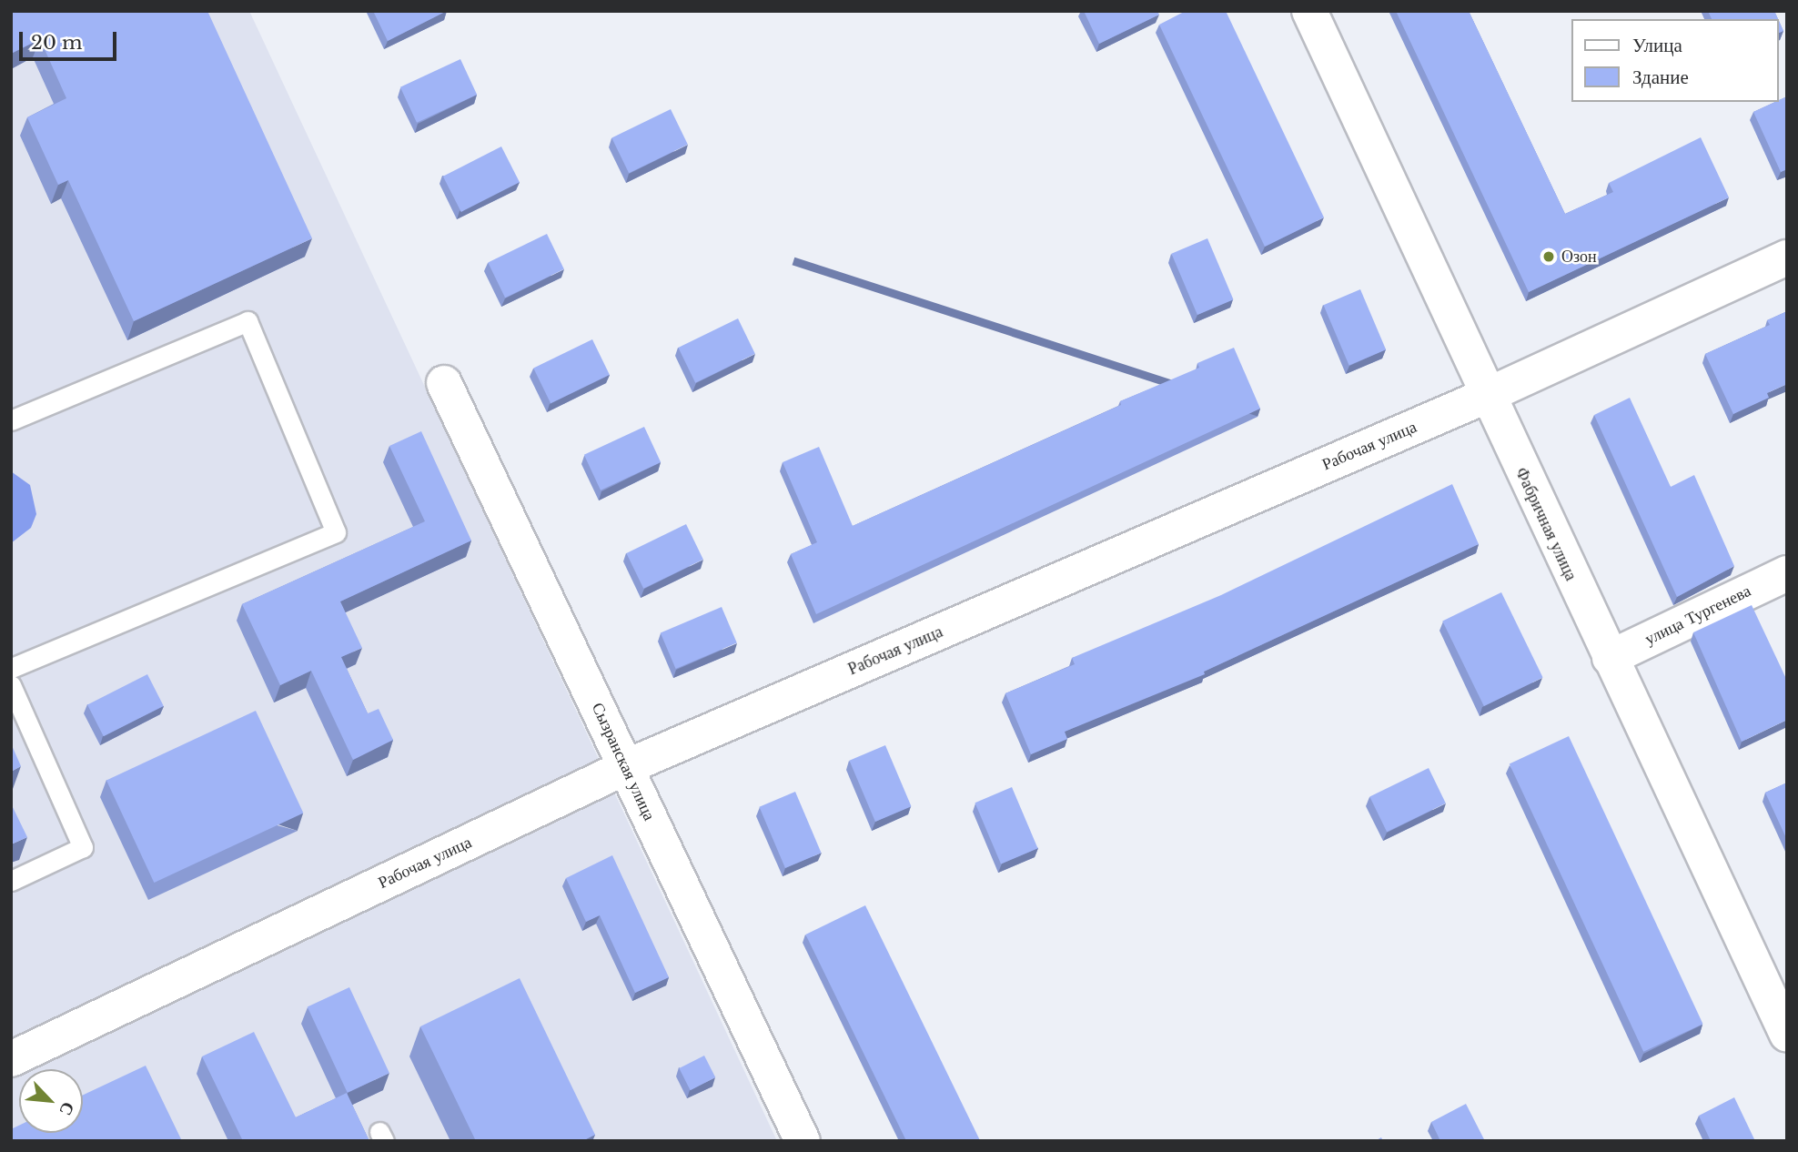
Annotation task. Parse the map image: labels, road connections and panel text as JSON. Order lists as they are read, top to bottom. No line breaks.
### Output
{"streets":{"street":["Рабочая улица","Фабричная улица","улица Тургенева","Сызранская улица"]},"crossings":[["Рабочая улица","Фабричная улица"],["Рабочая улица","Сызранская улица"],["Фабричная улица","улица Тургенева"]],"places":["Озон"],"legend":["Улица","Здание"],"scale_bar":"20 m","north":"bottom right"}
